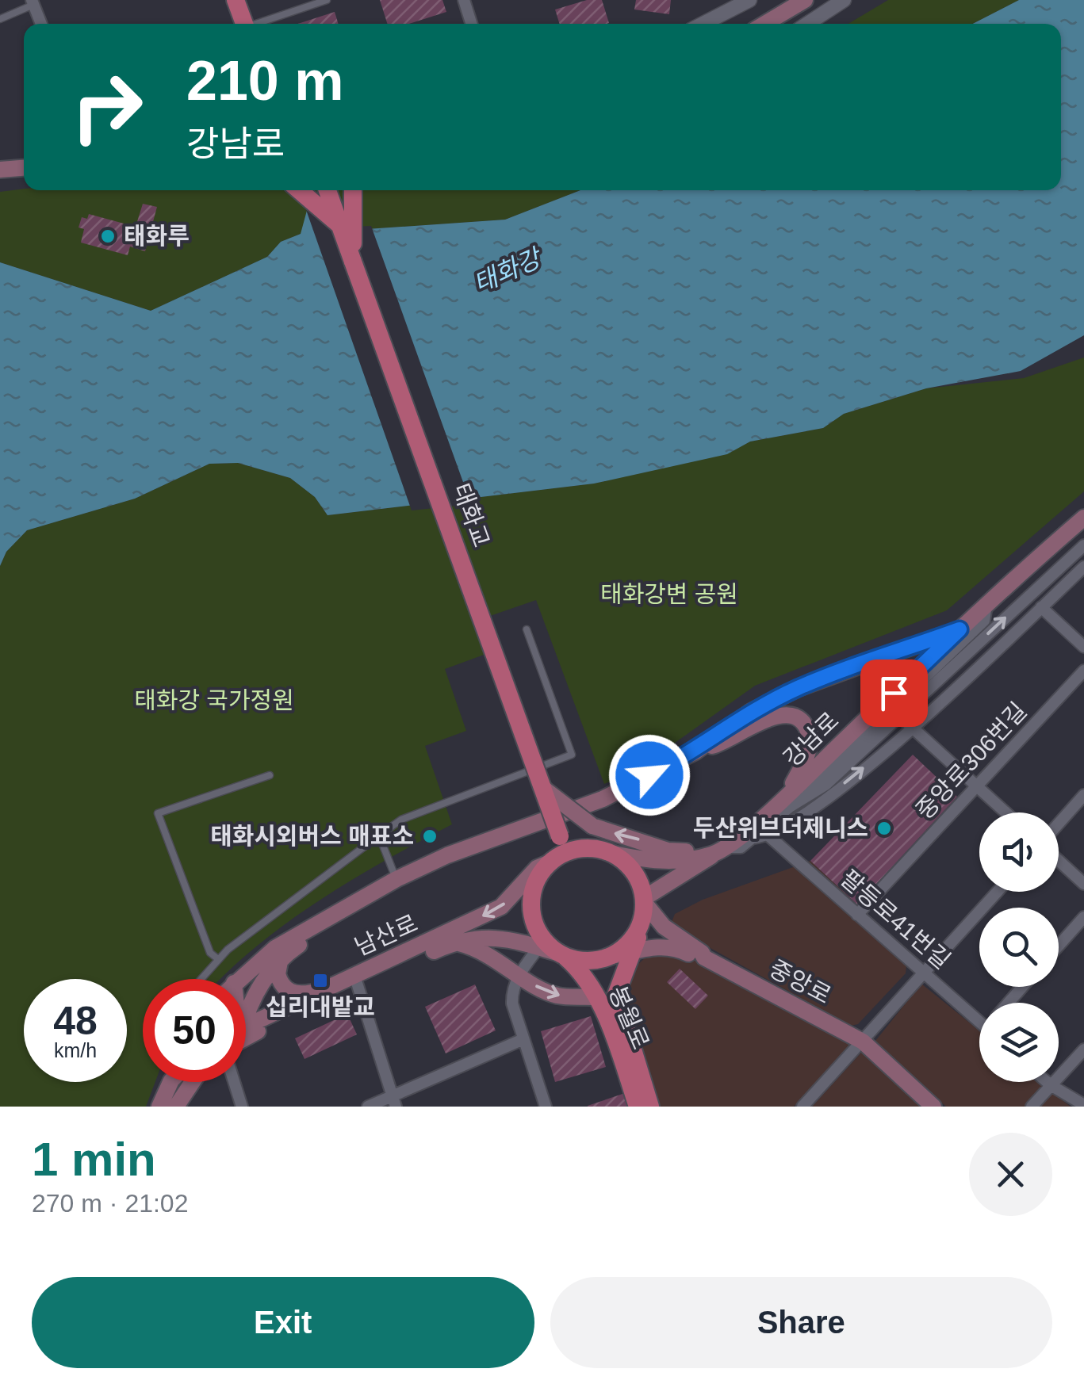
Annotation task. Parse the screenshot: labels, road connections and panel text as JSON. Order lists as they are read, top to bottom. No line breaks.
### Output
{"streets":{"main road":["태화교","강남로","남산로","중앙로","봉월로"],"street":["중앙로306번길","팔등로41번길"]},"crossings":[["태화교","강남로"],["태화교","남산로"],["태화교","중앙로"],["태화교","봉월로"],["강남로","남산로"],["강남로","중앙로"],["강남로","봉월로"],["중앙로306번길","팔등로41번길"],["남산로","중앙로"],["남산로","봉월로"],["중앙로","봉월로"]],"water":["태화강"],"parks":["태화강변 공원","태화강 국가정원"],"places":{"other":["태화루","두산위브더제니스","태화시외버스 매표소"],"transit":["십리대밭교"]},"page":{"turn":["210 m","강남로"],"speed":"48 km/h","limit":"50","heading":["1 min","270 m · 21:02"],"buttons":["Exit","Share"]}}
